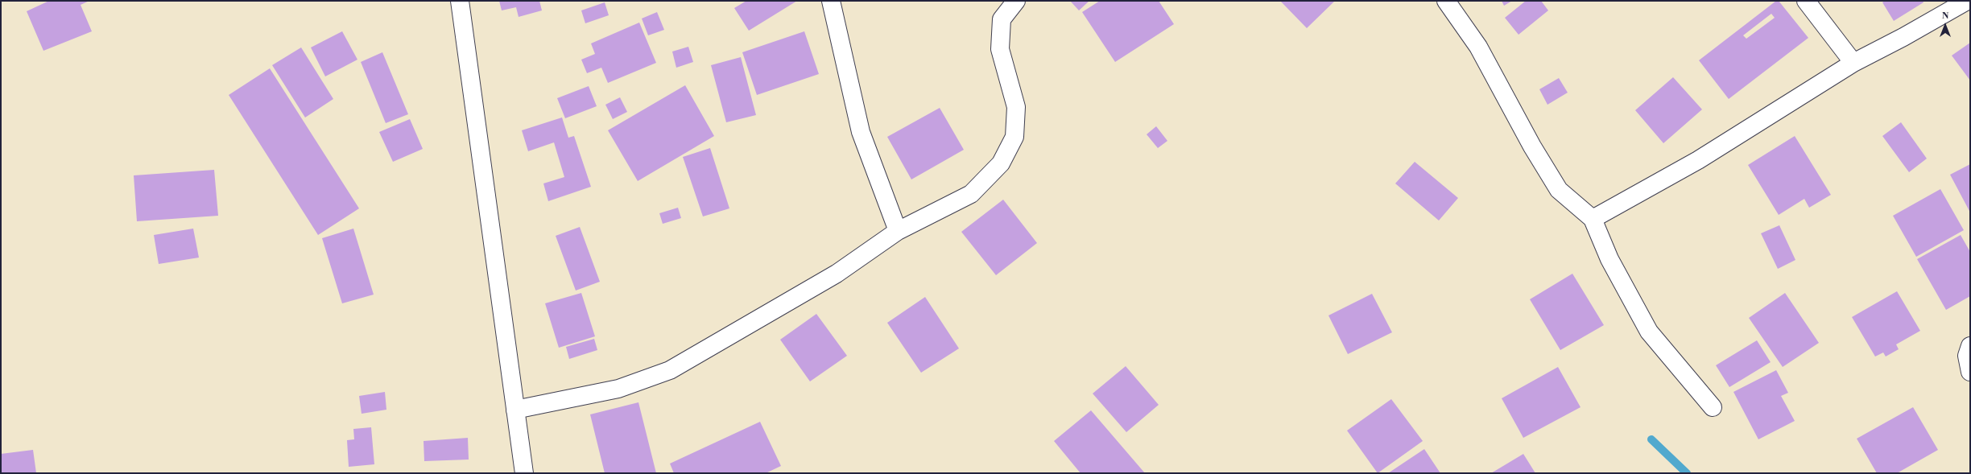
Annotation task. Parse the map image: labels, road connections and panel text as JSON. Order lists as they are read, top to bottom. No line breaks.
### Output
{"north":"top"}
